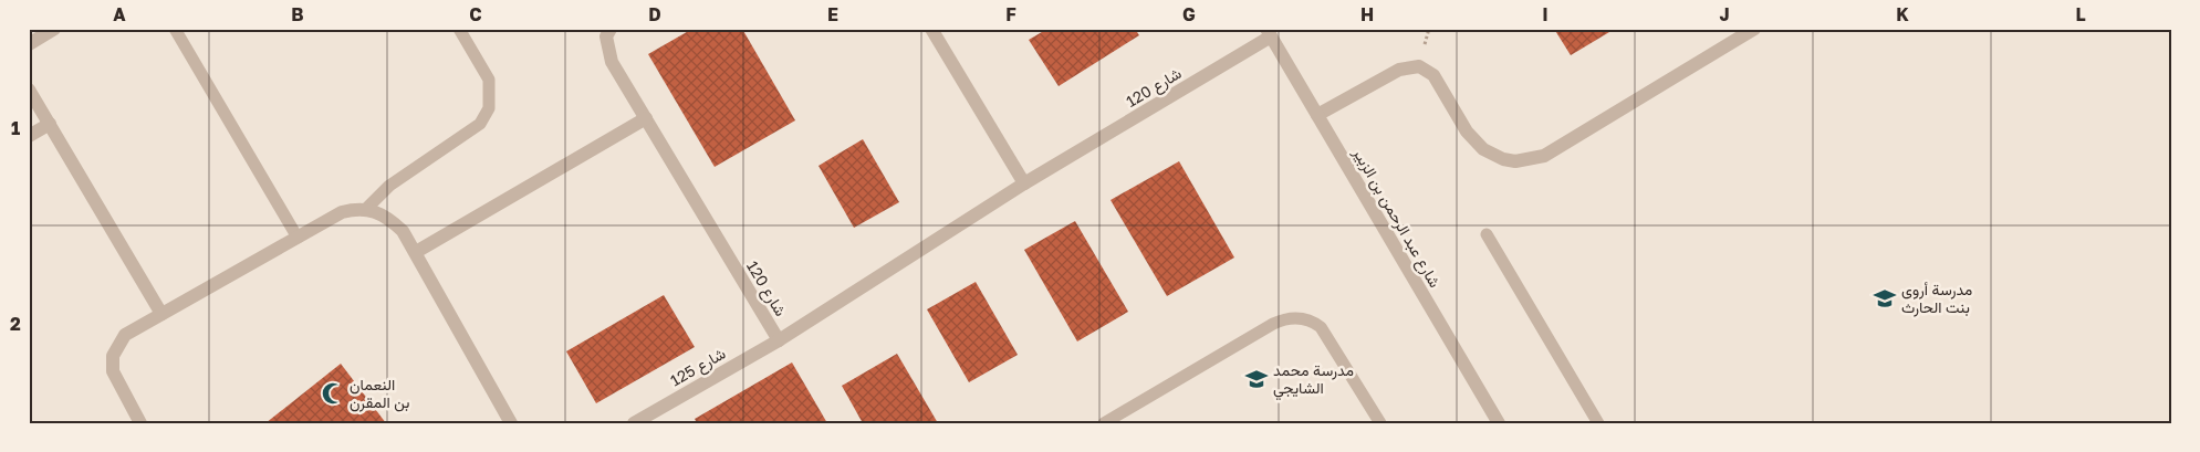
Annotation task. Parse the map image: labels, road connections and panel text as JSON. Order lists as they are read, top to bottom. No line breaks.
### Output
{"streets":{"street":["شارع 120","شارع عبد الرحمن بن الزبير","شارع 125"]},"crossings":[["شارع 120","شارع عبد الرحمن بن الزبير"],["شارع 120","شارع 125"]],"places":{"school or university":["مدرسة أروى بنت الحارث","مدرسة محمد الشايجي"],"mosque":["النعمان بن المقرن"]},"grid":{"columns":["A","B","C","D","E","F","G","H","I","J","K","L"],"rows":["1","2"]}}
